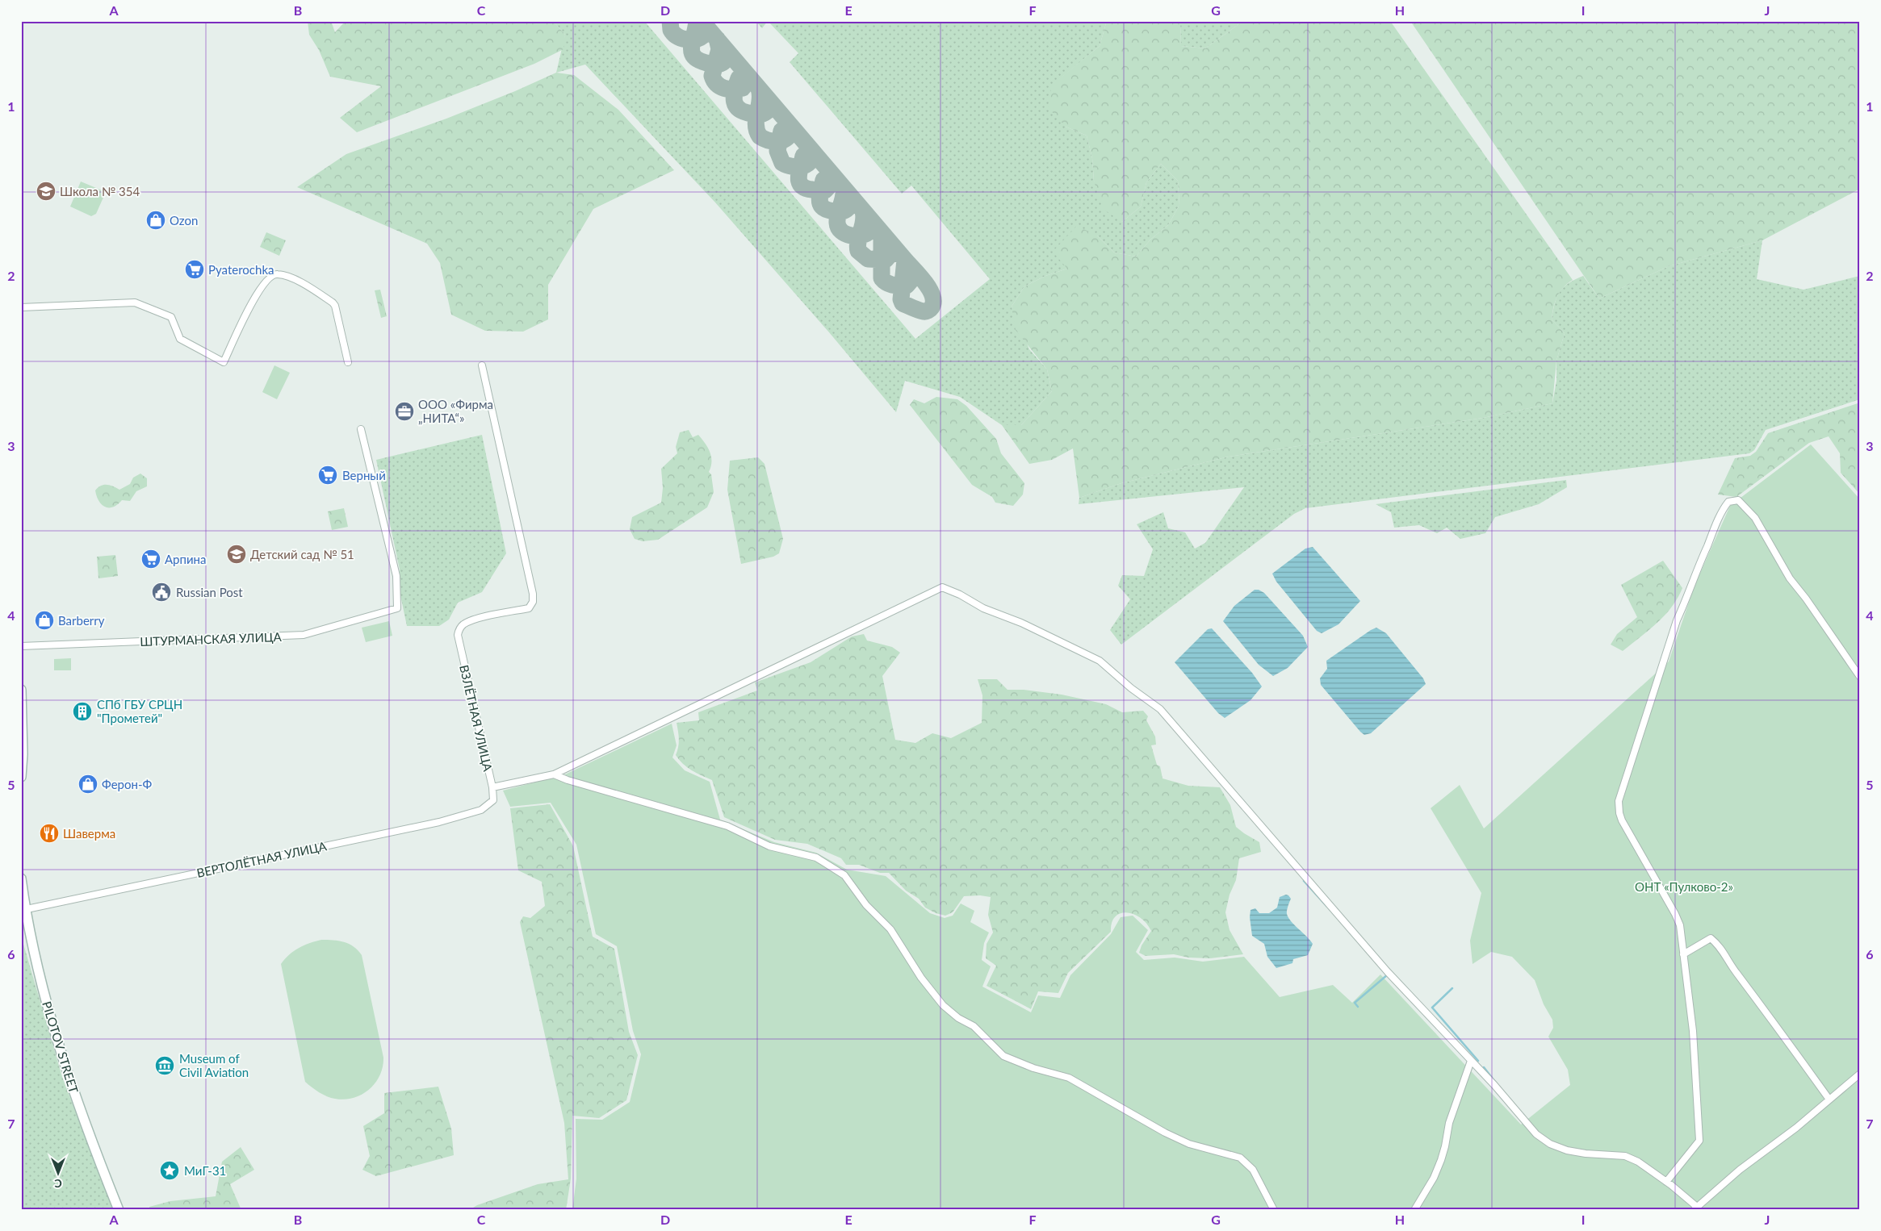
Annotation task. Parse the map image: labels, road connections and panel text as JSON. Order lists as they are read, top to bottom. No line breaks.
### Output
{"streets":{"street":["ШТУРМАНСКАЯ УЛИЦА","ВЗЛЁТНАЯ УЛИЦА","ВЕРТОЛЁТНАЯ УЛИЦА","PILOTOV STREET"]},"crossings":[["ВЗЛЁТНАЯ УЛИЦА","ВЕРТОЛЁТНАЯ УЛИЦА"],["ВЕРТОЛЁТНАЯ УЛИЦА","PILOTOV STREET"]],"parks":["ОНТ «Пулково-2»"],"places":{"school or university":["Школа № 354","Детский сад № 51"],"shop":["Ozon","Barberry","Ферон-Ф"],"supermarket":["Pyaterochka","Верный","Арпина"],"office":["ООО «Фирма „НИТА“»"],"public building":["Russian Post"],"building":["СПб ГБУ СРЦН \"Прометей\""],"restaurant":["Шаверма"],"museum":["Museum of Civil Aviation"],"place":["МиГ-31"]},"north":"bottom","grid":{"columns":["A","B","C","D","E","F","G","H","I","J"],"rows":["1","2","3","4","5","6","7"]}}
